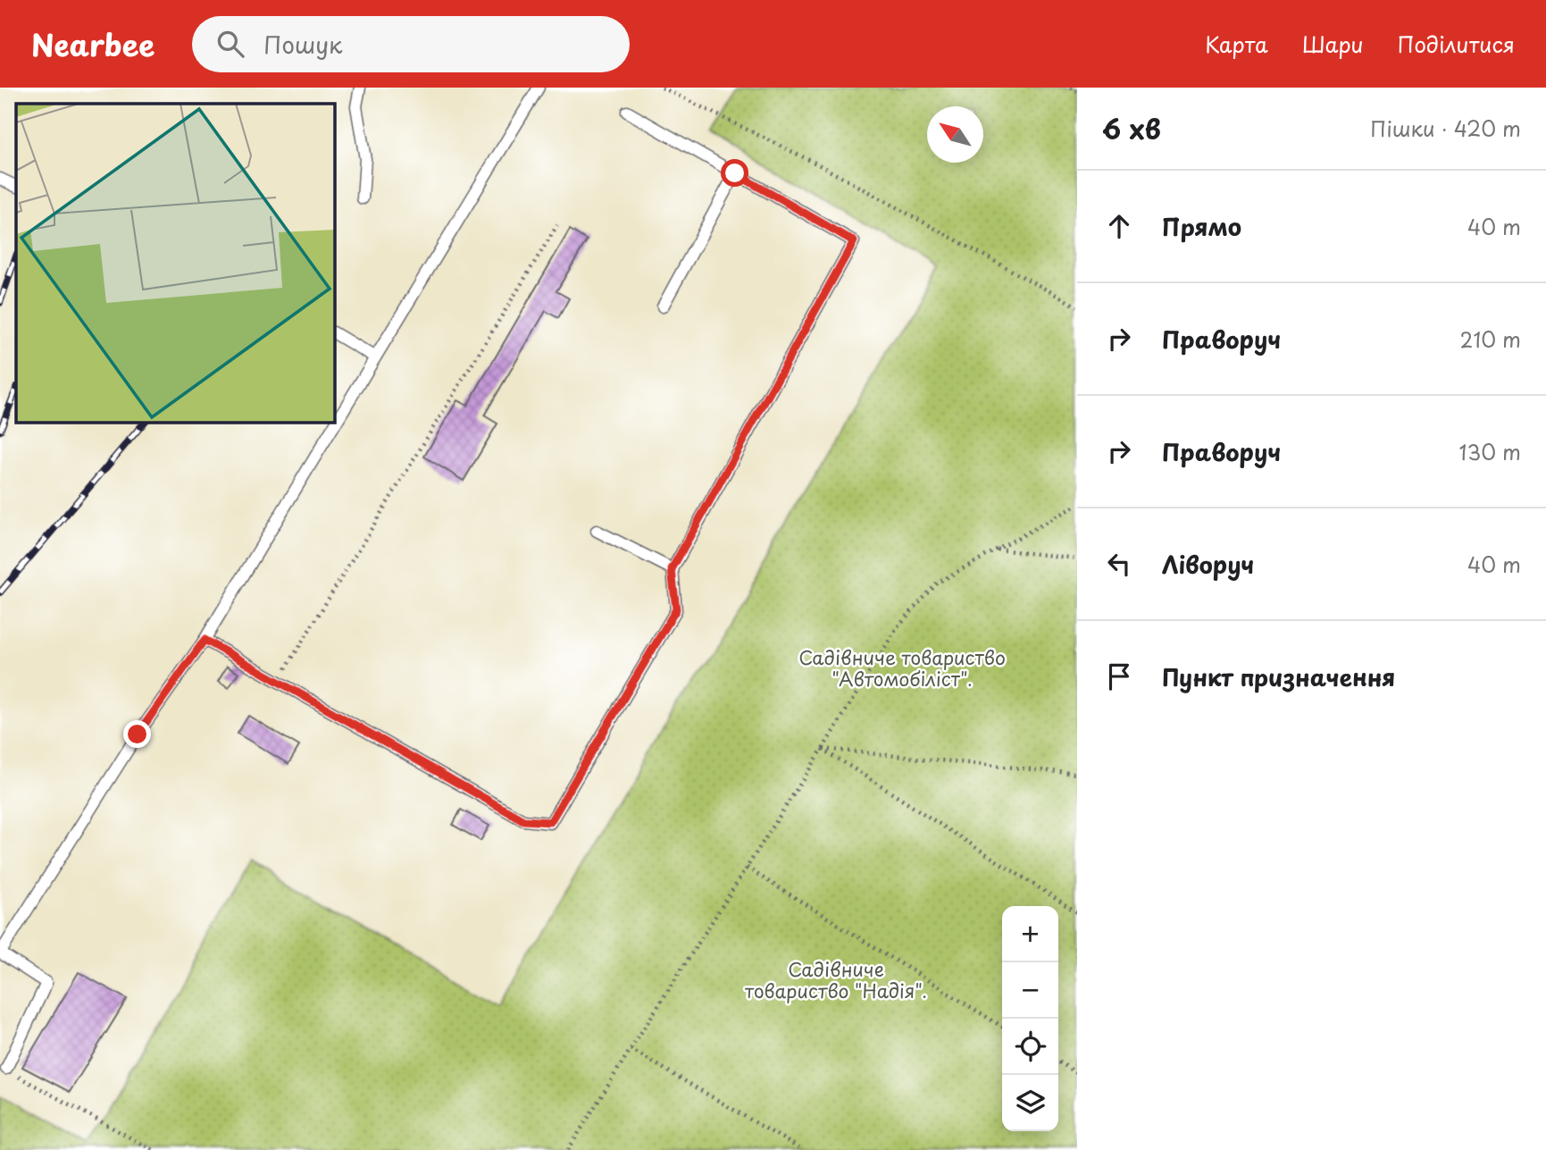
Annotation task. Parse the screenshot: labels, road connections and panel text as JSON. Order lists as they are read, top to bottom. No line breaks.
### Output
{"parks":["Садівниче товариство \"Автомобіліст\".","Садівниче товариство \"Надія\"."],"north":"top left","page":{"header":"Nearbee","search":"Пошук","nav":["Карта","Шари","Поділитися"],"heading":["6 хв","Пішки · 420 m"],"list":[["Прямо","40 m"],["Праворуч","210 m"],["Праворуч","130 m"],["Ліворуч","40 m"],"Пункт призначення"],"map_buttons":["+","−"]}}
